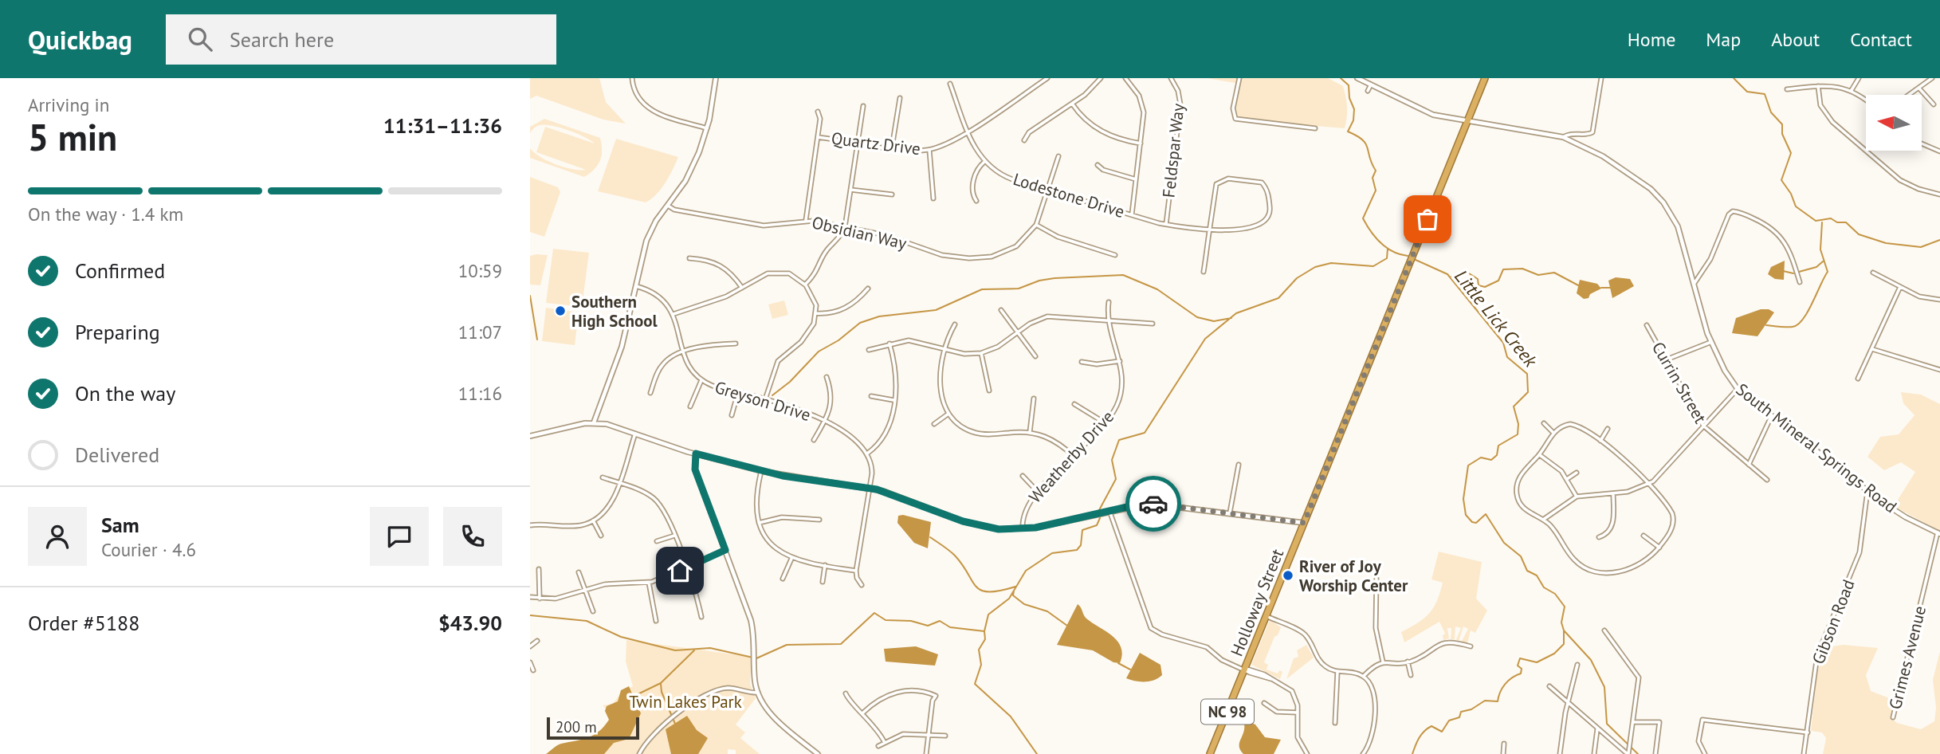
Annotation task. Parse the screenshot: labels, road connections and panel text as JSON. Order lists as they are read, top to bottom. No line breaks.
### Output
{"streets":{"highway":["Holloway Street","NC 98"],"street":["Quartz Drive","Feldspar Way","Lodestone Drive","Obsidian Way","Currin Street","Greyson Drive","South Mineral Springs Road","Weatherby Drive","Gibson Road","Grimes Avenue"]},"crossings":[["Quartz Drive","Lodestone Drive"],["Feldspar Way","Lodestone Drive"],["Lodestone Drive","Obsidian Way"],["South Mineral Springs Road","Holloway Street"],["South Mineral Springs Road","Gibson Road"],["South Mineral Springs Road","Grimes Avenue"],["South Mineral Springs Road","NC 98"],["Holloway Street","NC 98"]],"water":["Little Lick Creek"],"parks":["Twin Lakes Park"],"places":["Southern High School","River of Joy Worship Center"],"scale_bar":"200 m","north":"left","page":{"header":"Quickbag","search":"Search here","nav":["Home","Map","About","Contact"],"heading":["5 min","Arriving in","11:31–11:36"],"panel":["Sam","Courier · 4.6","Order #5188","$43.90"],"bar":"On the way · 1.4 km","list":[["Confirmed","10:59"],["Preparing","11:07"],["On the way","11:16"],"Delivered"],"scale":"200 m"}}
